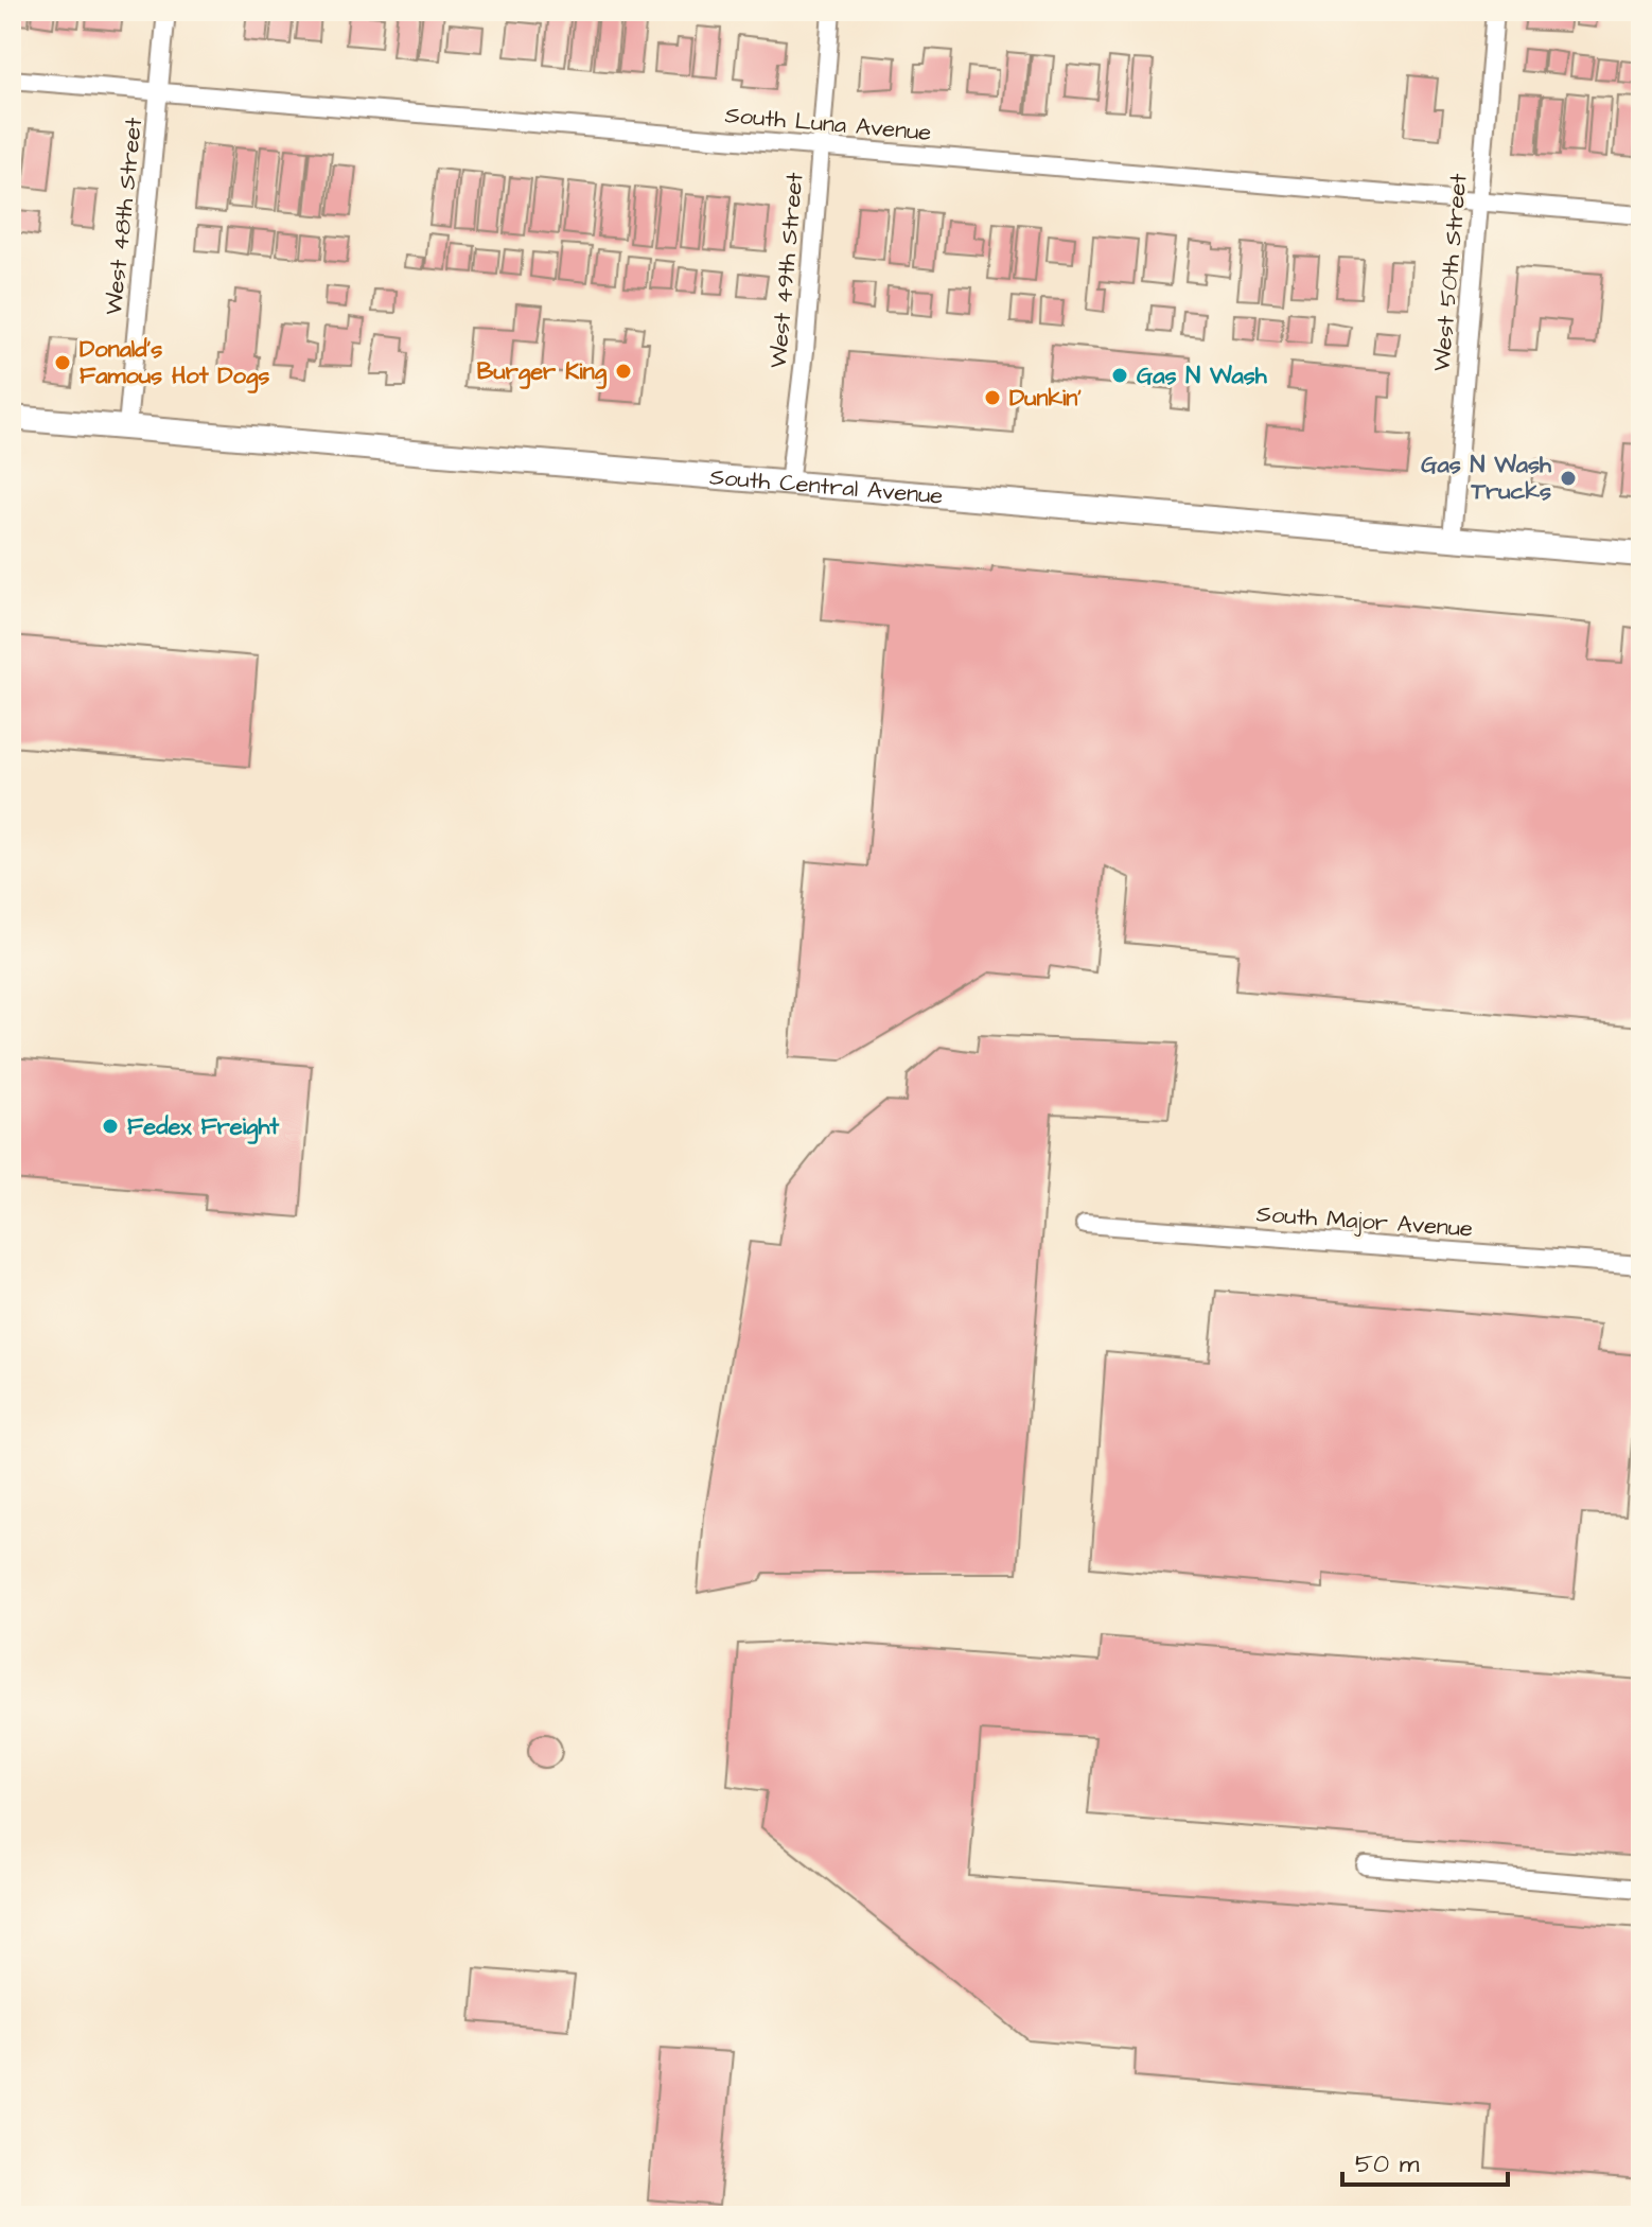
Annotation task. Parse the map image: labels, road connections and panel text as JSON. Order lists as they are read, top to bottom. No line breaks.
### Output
{"streets":{"main road":["South Central Avenue"],"street":["South Luna Avenue","West 48th Street","West 49th Street","West 50th Street","South Major Avenue"]},"crossings":[["South Luna Avenue","West 48th Street"],["South Luna Avenue","West 49th Street"],["South Luna Avenue","West 50th Street"],["West 48th Street","South Central Avenue"],["West 49th Street","South Central Avenue"],["West 50th Street","South Central Avenue"]],"places":["Donald's Famous Hot Dogs","Burger King","Gas N Wash","Dunkin'","Gas N Wash Trucks","Fedex Freight"],"scale_bar":"50 m"}
